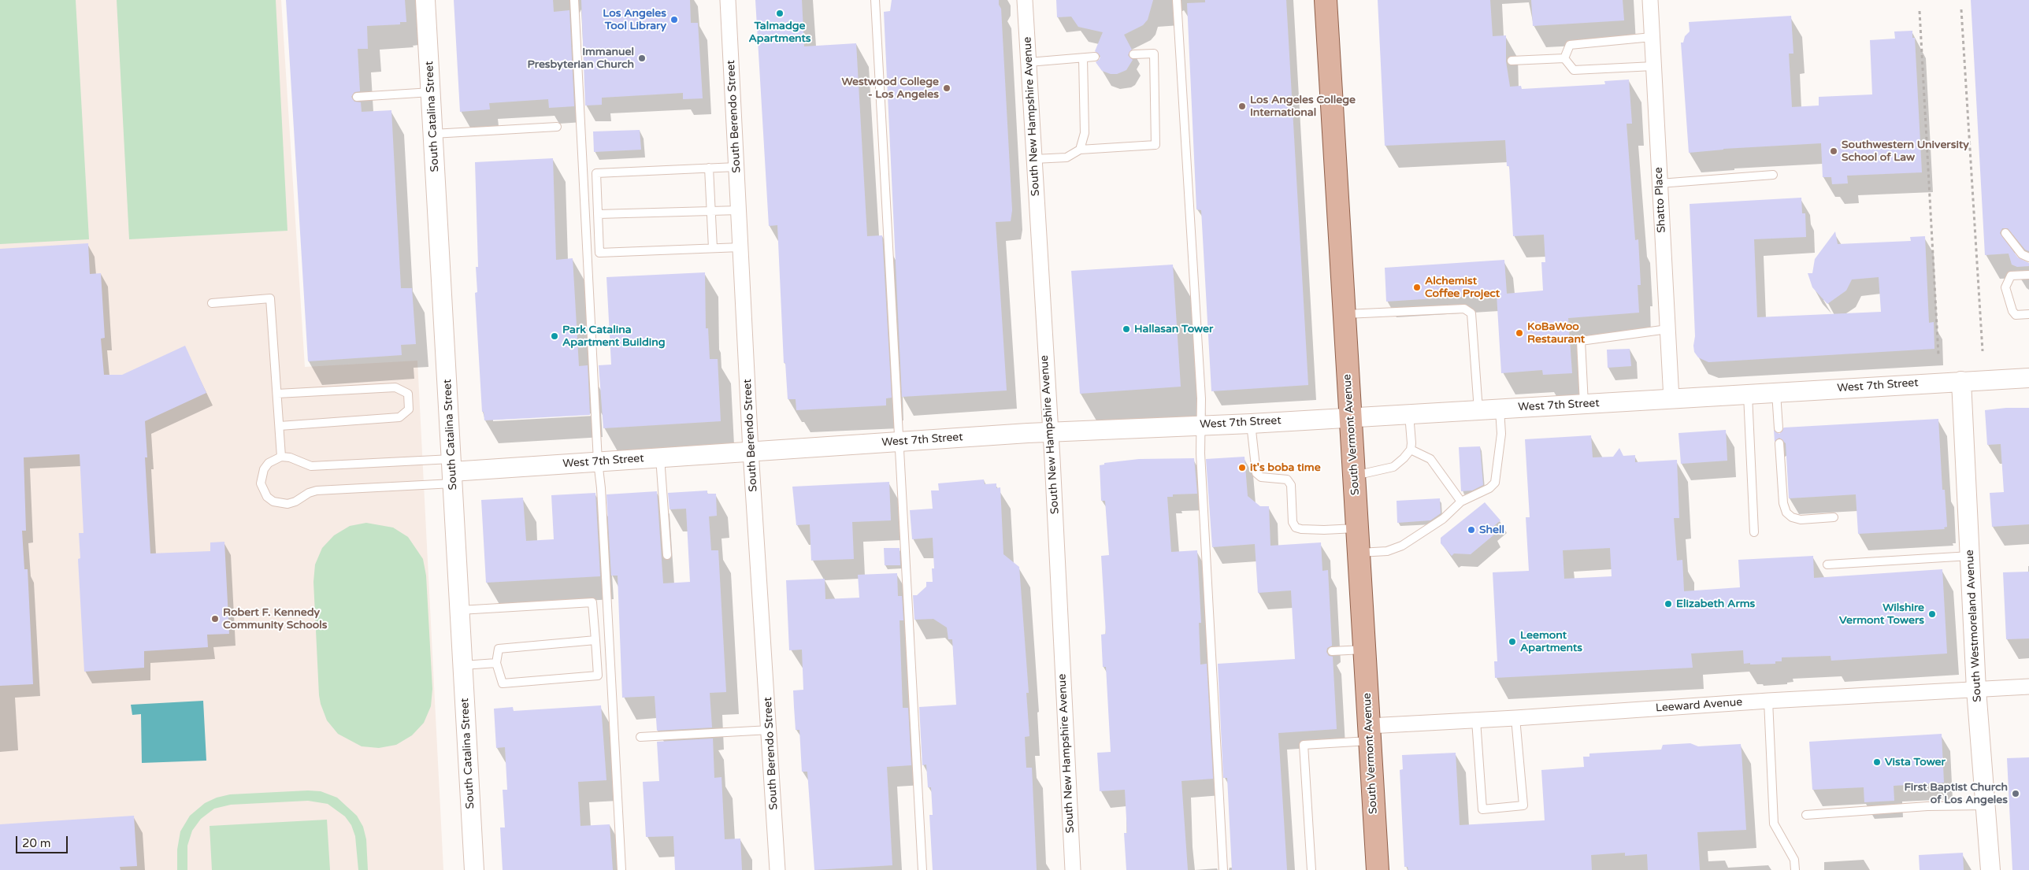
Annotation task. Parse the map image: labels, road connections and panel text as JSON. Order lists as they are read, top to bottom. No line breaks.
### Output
{"streets":{"main road":["South Vermont Avenue"],"street":["South Catalina Street","South Berendo Street","South New Hampshire Avenue","Shatto Place","West 7th Street","South Westmoreland Avenue","Leeward Avenue"]},"crossings":[["South Catalina Street","West 7th Street"],["South Berendo Street","West 7th Street"],["South New Hampshire Avenue","West 7th Street"],["Shatto Place","West 7th Street"],["West 7th Street","South Vermont Avenue"],["West 7th Street","South Westmoreland Avenue"],["South Vermont Avenue","Leeward Avenue"],["South Westmoreland Avenue","Leeward Avenue"]],"places":["Talmadge Apartments","Los Angeles Tool Library","Immanuel Presbyterian Church","Westwood College - Los Angeles","Los Angeles College International","Southwestern University School of Law","Alchemist Coffee Project","Hallasan Tower","KoBaWoo Restaurant","Park Catalina Apartment Building","it's boba time","Shell","Elizabeth Arms","Wilshire Vermont Towers","Robert F. Kennedy Community Schools","Leemont Apartments","Vista Tower","First Baptist Church of Los Angeles"],"scale_bar":"20 m"}
